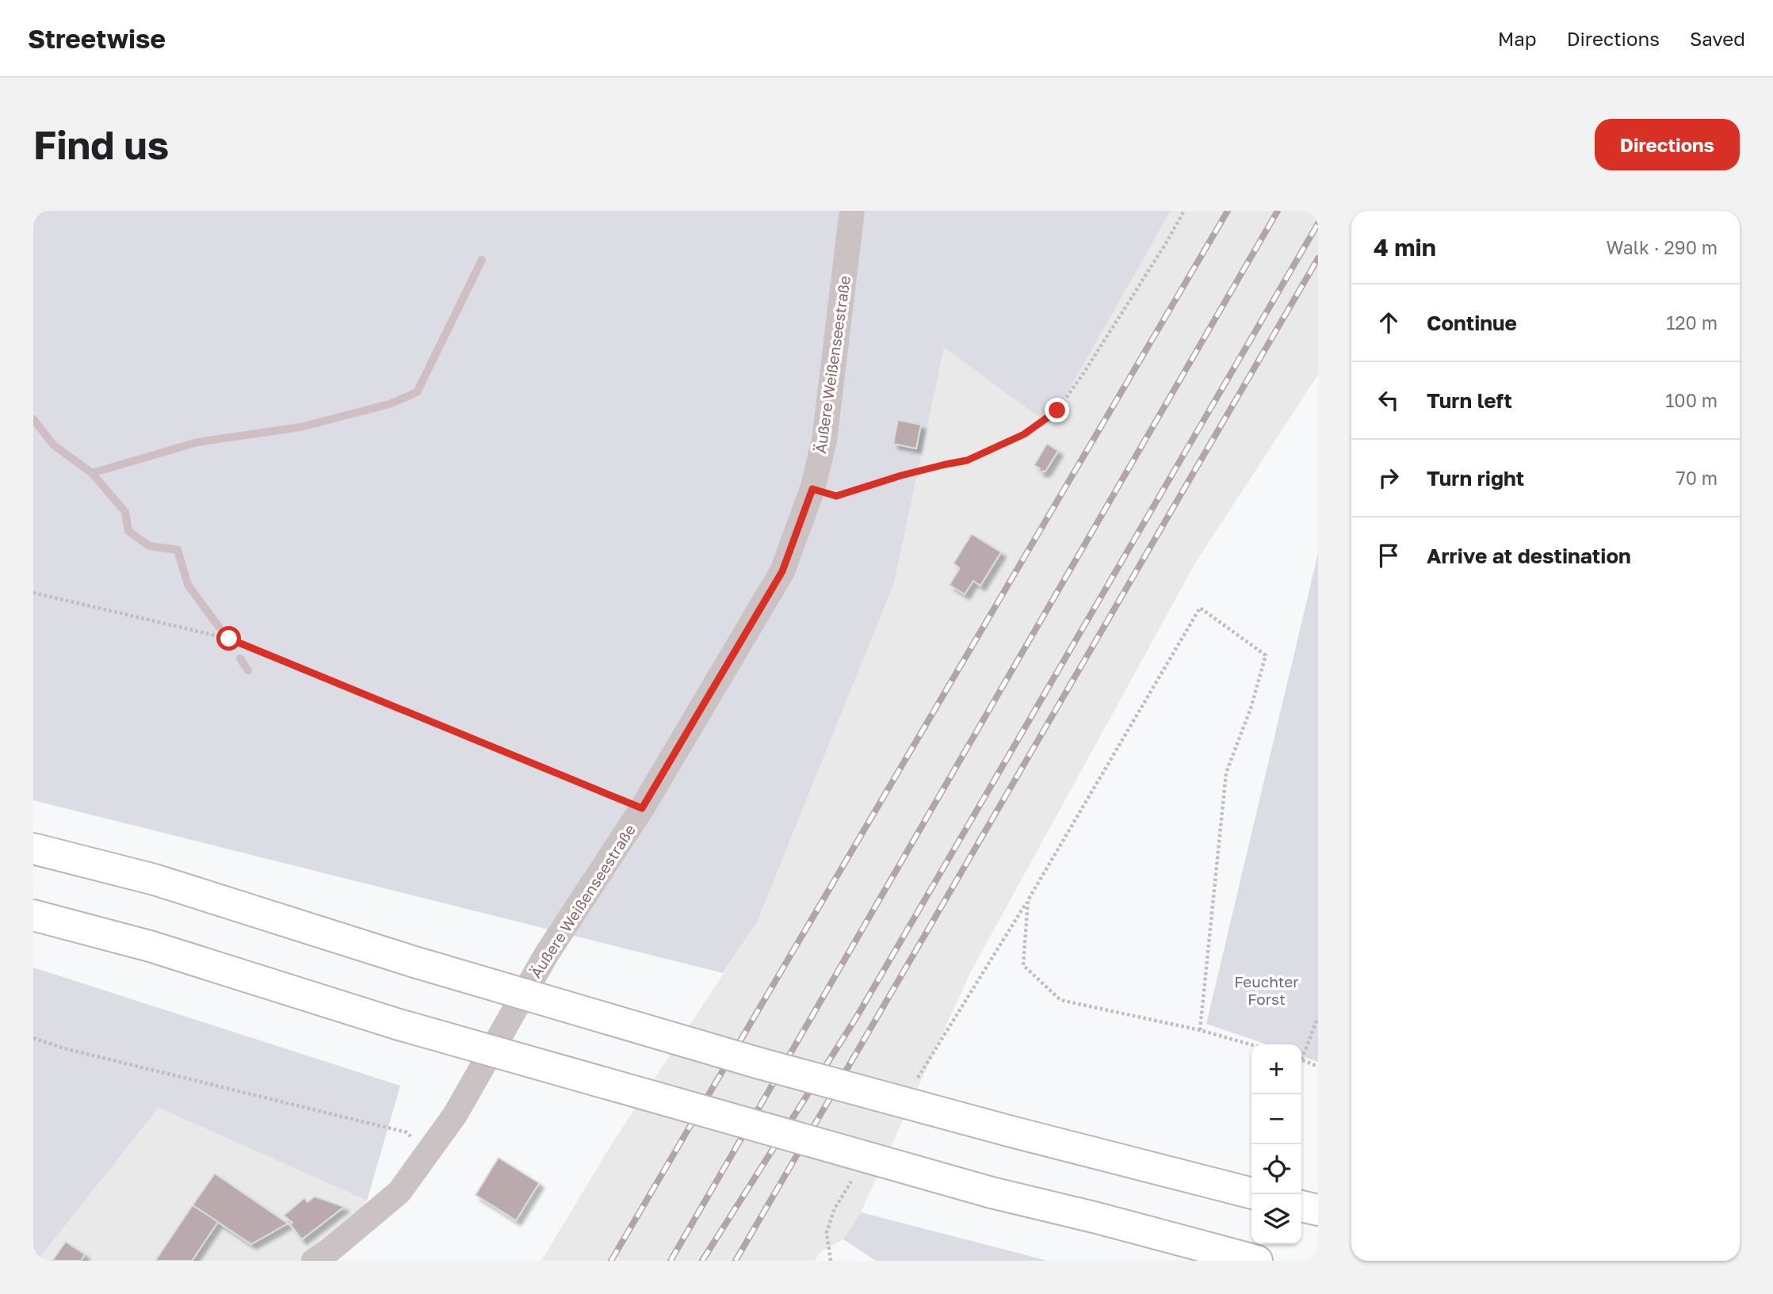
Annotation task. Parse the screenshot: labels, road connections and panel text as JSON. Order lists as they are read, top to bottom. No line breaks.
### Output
{"streets":{"street":["Äußere Weißenseestraße"]},"parks":["Feuchter Forst"],"page":{"header":"Streetwise","nav":["Map","Directions","Saved"],"buttons":"Directions","title":"Find us","heading":["4 min","Walk · 290 m"],"list":[["Continue","120 m"],["Turn left","100 m"],["Turn right","70 m"],"Arrive at destination"],"map_buttons":["+","−"]}}
